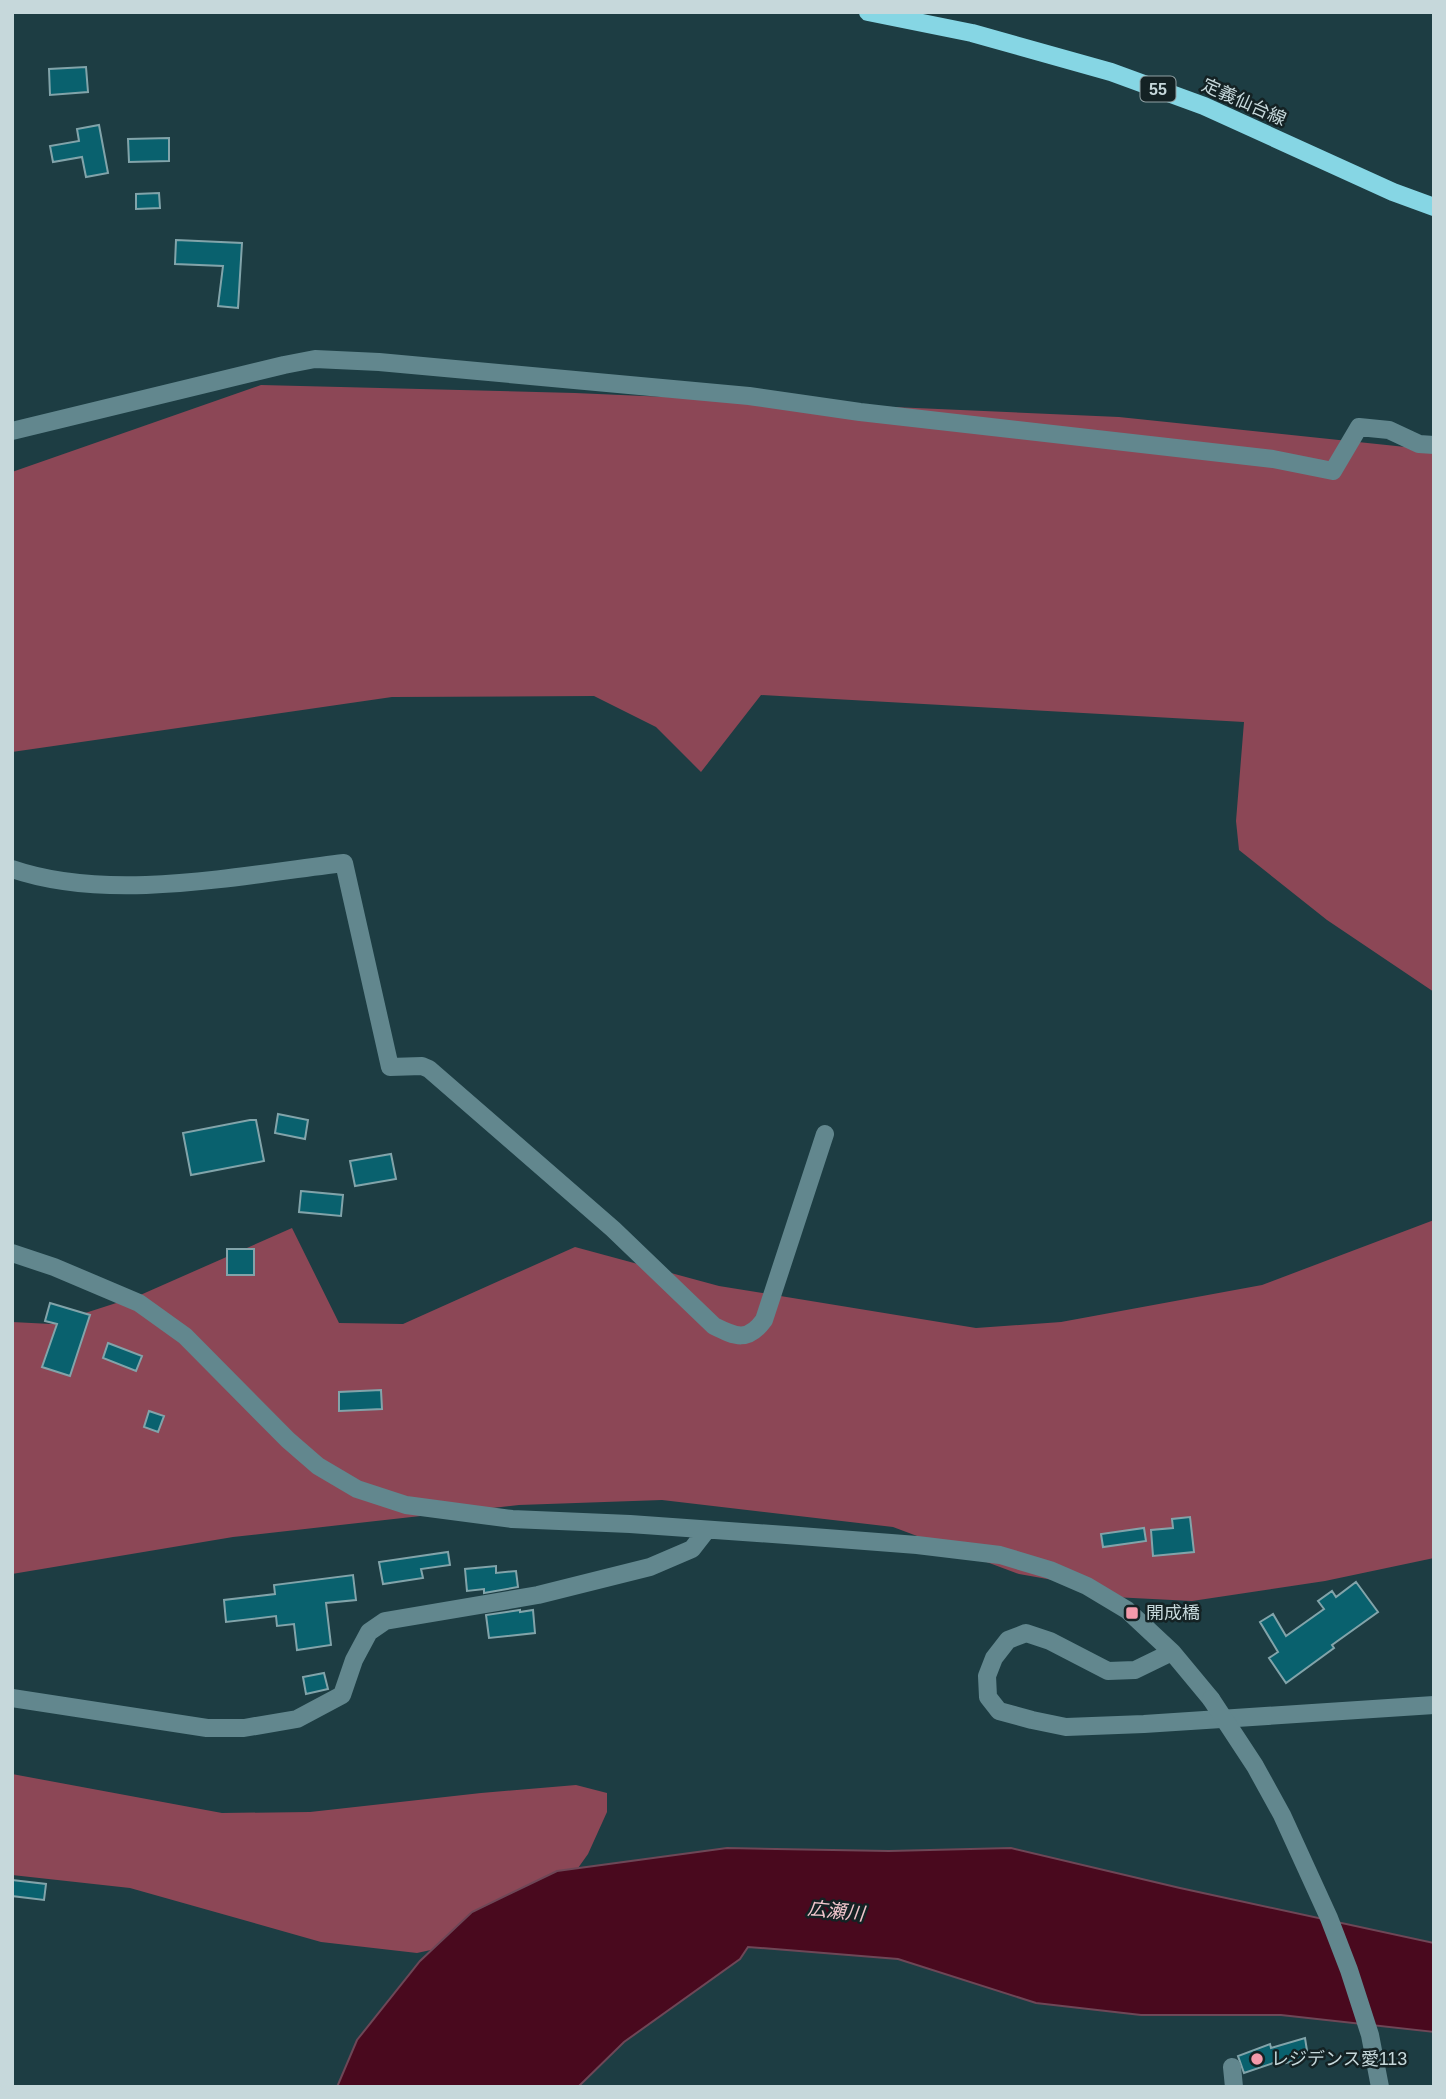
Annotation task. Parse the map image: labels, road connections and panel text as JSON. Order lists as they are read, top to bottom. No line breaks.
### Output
{"streets":{"main road":["55","定義仙台線"]},"water":["広瀬川"],"places":{"transit":["開成橋"],"other":["レジデンス愛113"]}}
